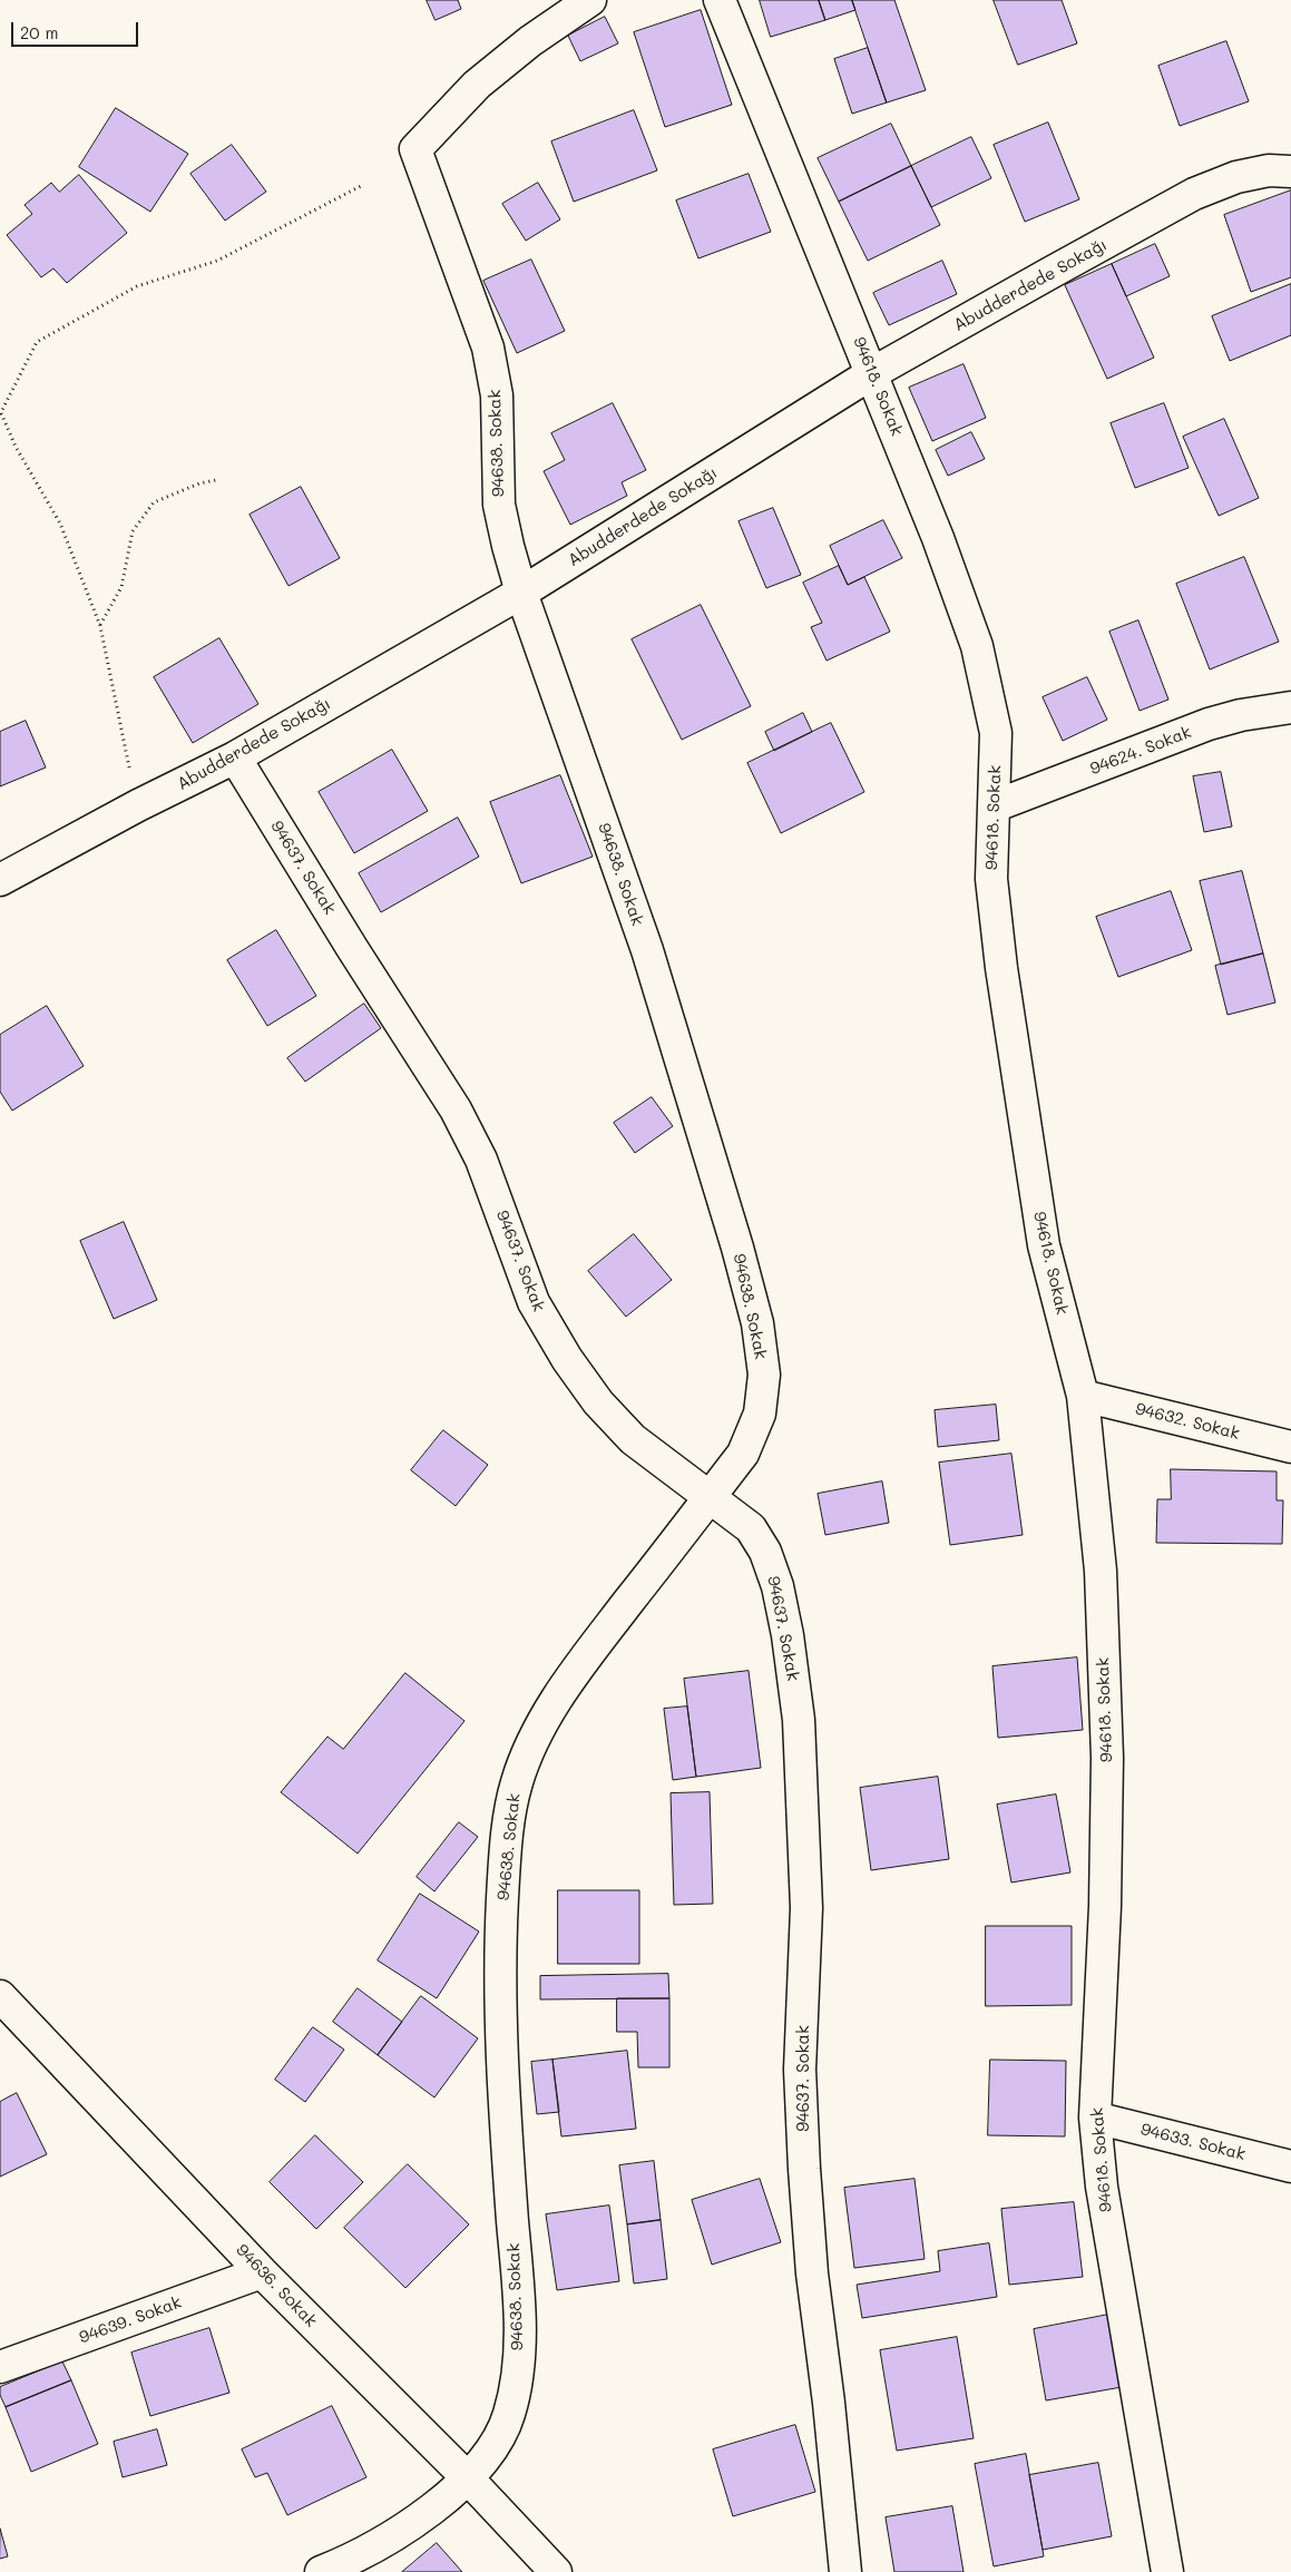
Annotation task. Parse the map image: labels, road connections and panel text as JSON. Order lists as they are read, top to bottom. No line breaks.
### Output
{"streets":{"street":["Abudderdede Sokağı","94618. Sokak","94638. Sokak","94624. Sokak","94637. Sokak","94632. Sokak","94633. Sokak","94636. Sokak","94639. Sokak"]},"crossings":[["Abudderdede Sokağı","94618. Sokak"],["Abudderdede Sokağı","94638. Sokak"],["Abudderdede Sokağı","94637. Sokak"],["94618. Sokak","94624. Sokak"],["94618. Sokak","94632. Sokak"],["94618. Sokak","94633. Sokak"],["94638. Sokak","94637. Sokak"],["94638. Sokak","94636. Sokak"],["94636. Sokak","94639. Sokak"]],"scale_bar":"20 m"}
